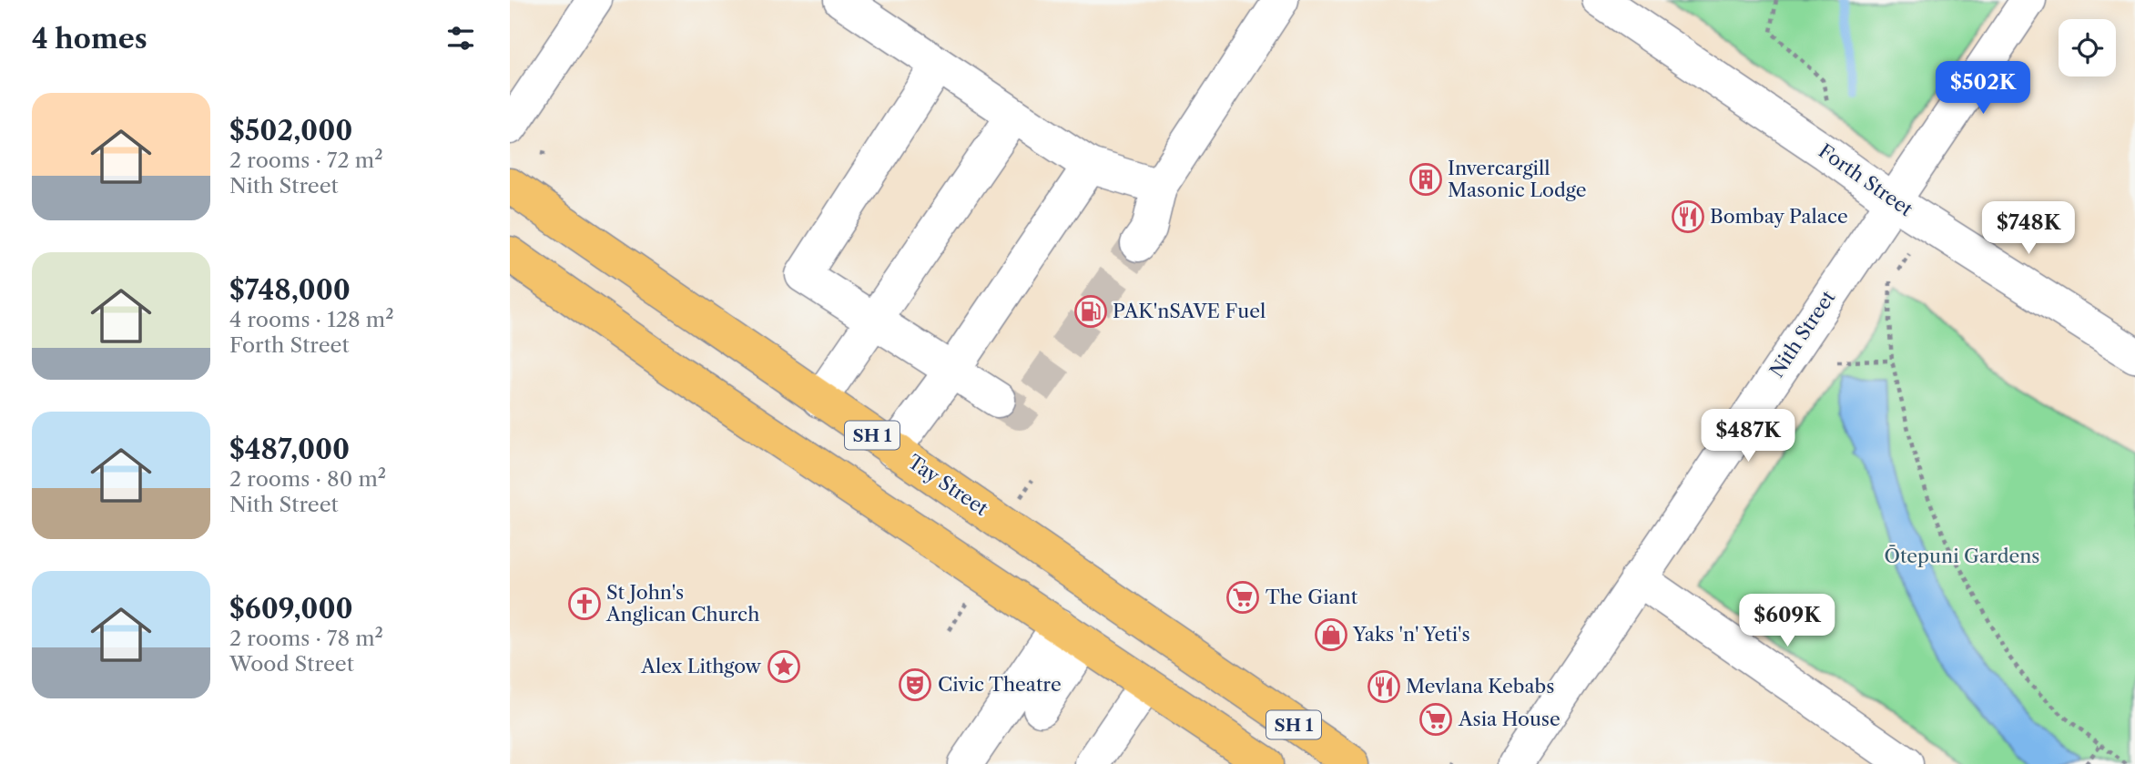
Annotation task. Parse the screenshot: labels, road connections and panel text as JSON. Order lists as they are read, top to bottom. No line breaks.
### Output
{"streets":{"highway":["SH 1","Tay Street"],"street":["Forth Street","Nith Street"]},"crossings":[["Forth Street","Nith Street"]],"parks":["Ōtepuni Gardens"],"places":{"building":["Invercargill Masonic Lodge"],"restaurant":["Bombay Palace","Mevlana Kebabs"],"fuel station":["PAK'nSAVE Fuel"],"supermarket":["The Giant","Asia House"],"church":["St John's Anglican Church"],"shop":["Yaks 'n' Yeti's"],"place":["Alex Lithgow"],"theatre":["Civic Theatre"]},"page":{"heading":"4 homes","price":["$502K","$748K","$487K","$609K"],"list":[{"name":"$502,000","note":"2 rooms · 72 m² · Nith Street"},{"name":"$748,000","note":"4 rooms · 128 m² · Forth Street"},{"name":"$487,000","note":"2 rooms · 80 m² · Nith Street"},{"name":"$609,000","note":"2 rooms · 78 m² · Wood Street"}]}}
